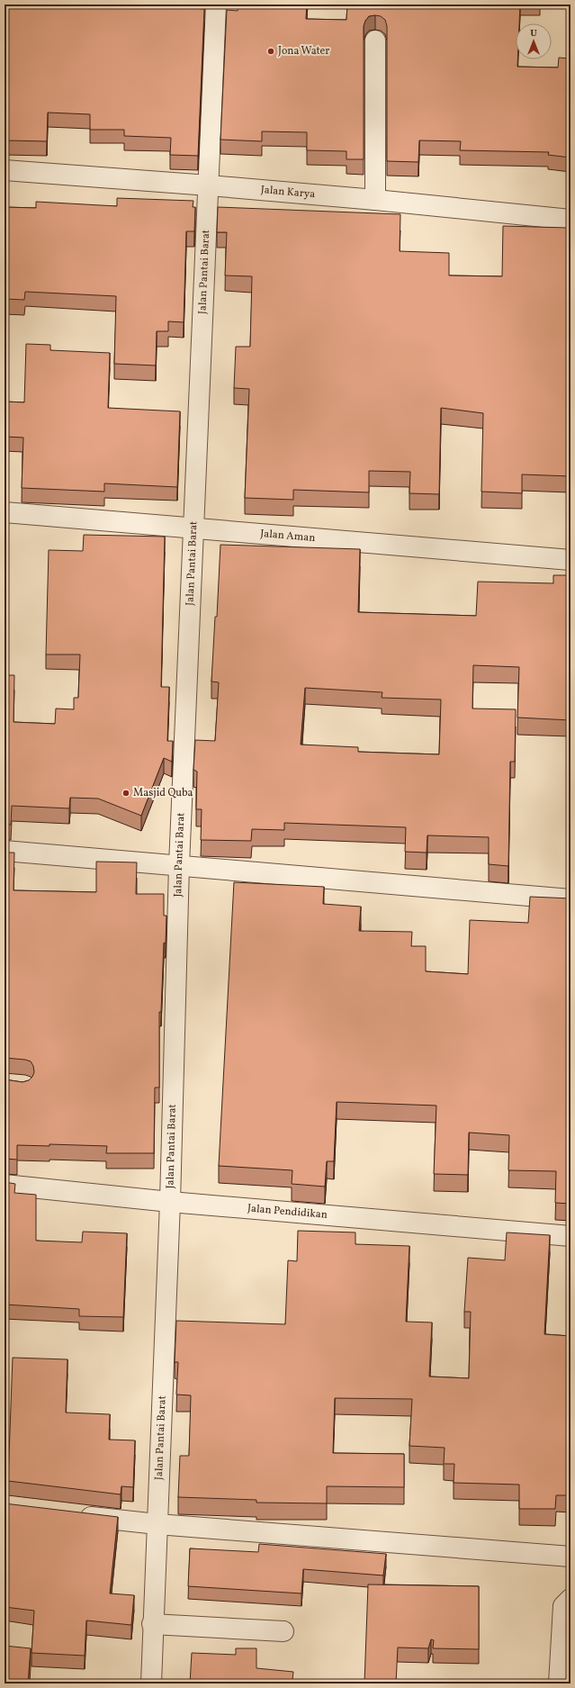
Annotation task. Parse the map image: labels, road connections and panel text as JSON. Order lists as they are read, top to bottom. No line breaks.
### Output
{"streets":{"street":["Jalan Karya","Jalan Pantai Barat","Jalan Aman","Jalan Pendidikan"]},"crossings":[["Jalan Karya","Jalan Pantai Barat"],["Jalan Pantai Barat","Jalan Aman"],["Jalan Pantai Barat","Jalan Pendidikan"]],"places":["Jona Water","Masjid Quba"],"north":"top"}
